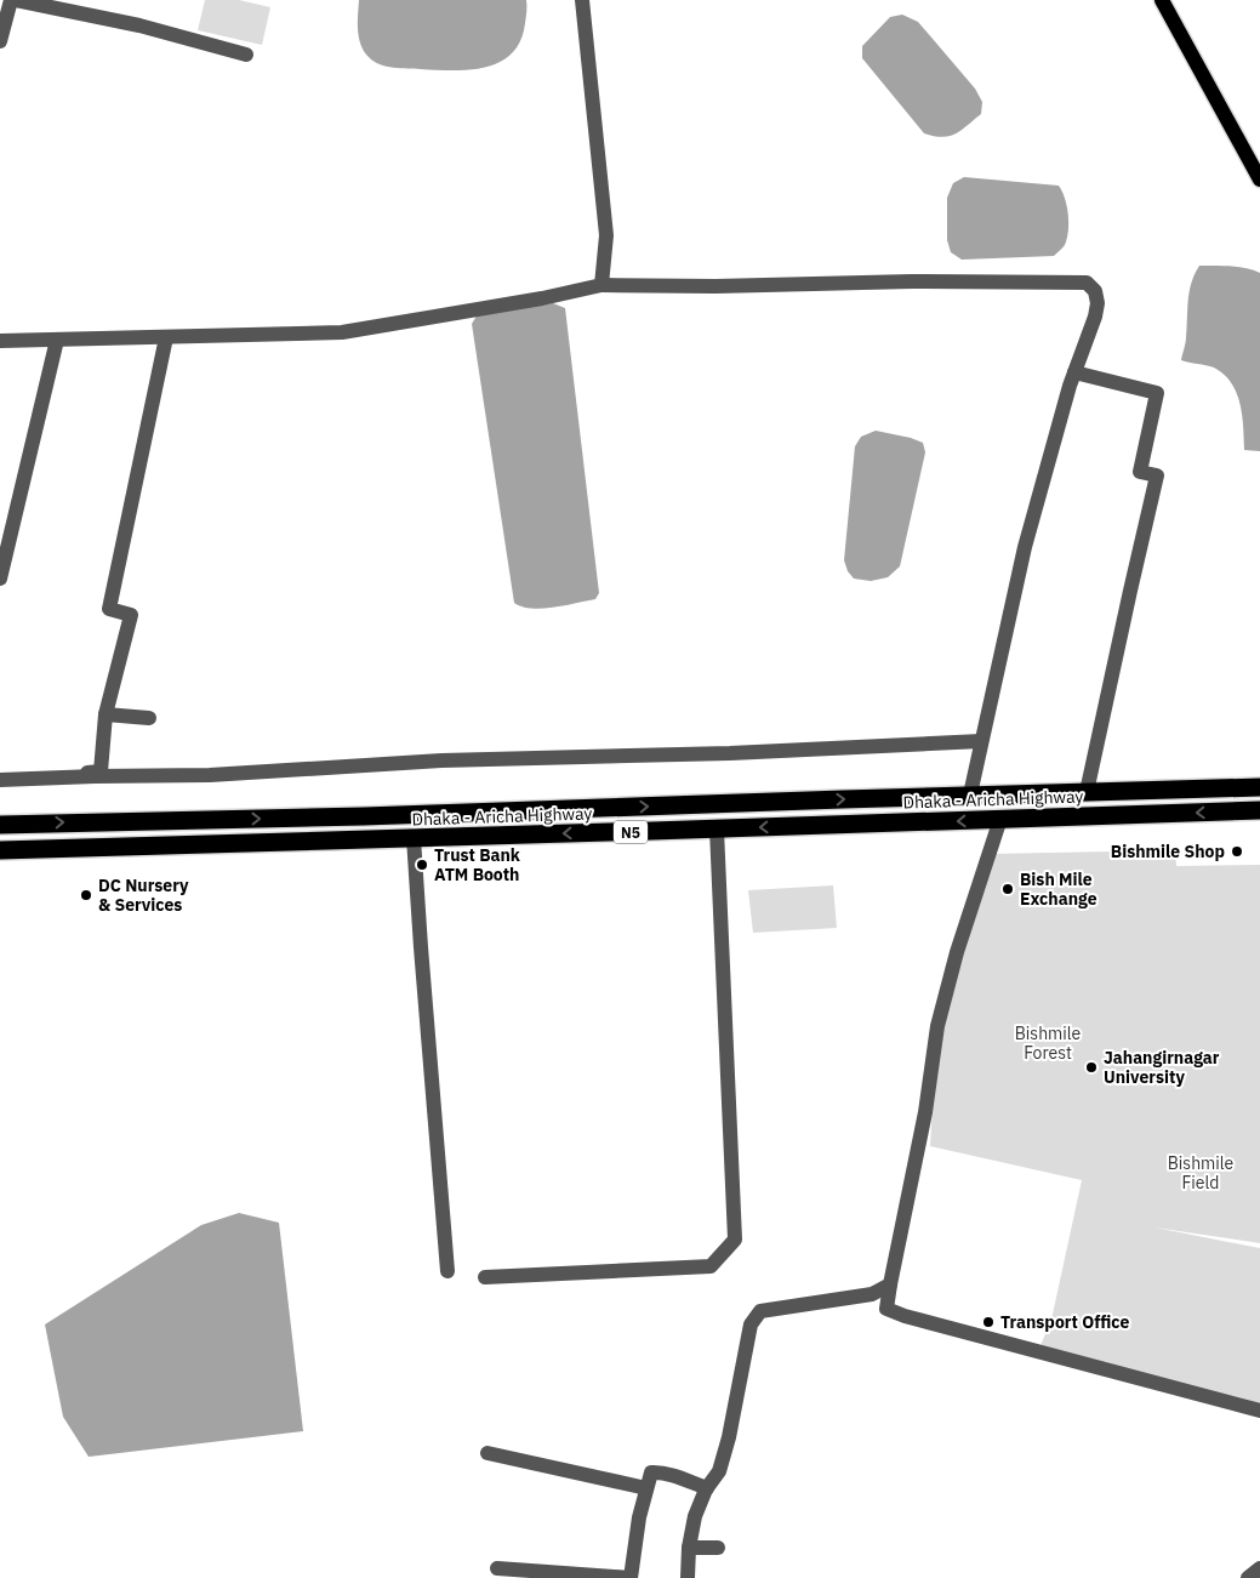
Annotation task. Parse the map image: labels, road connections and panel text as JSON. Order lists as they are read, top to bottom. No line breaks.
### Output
{"streets":{"highway":["Dhaka - Aricha Highway","N5"]},"parks":["Bishmile Forest","Bishmile Field"],"places":["Bishmile Shop","Trust Bank ATM Booth","Bish Mile Exchange","DC Nursery & Services","Jahangirnagar University","Transport Office"]}
